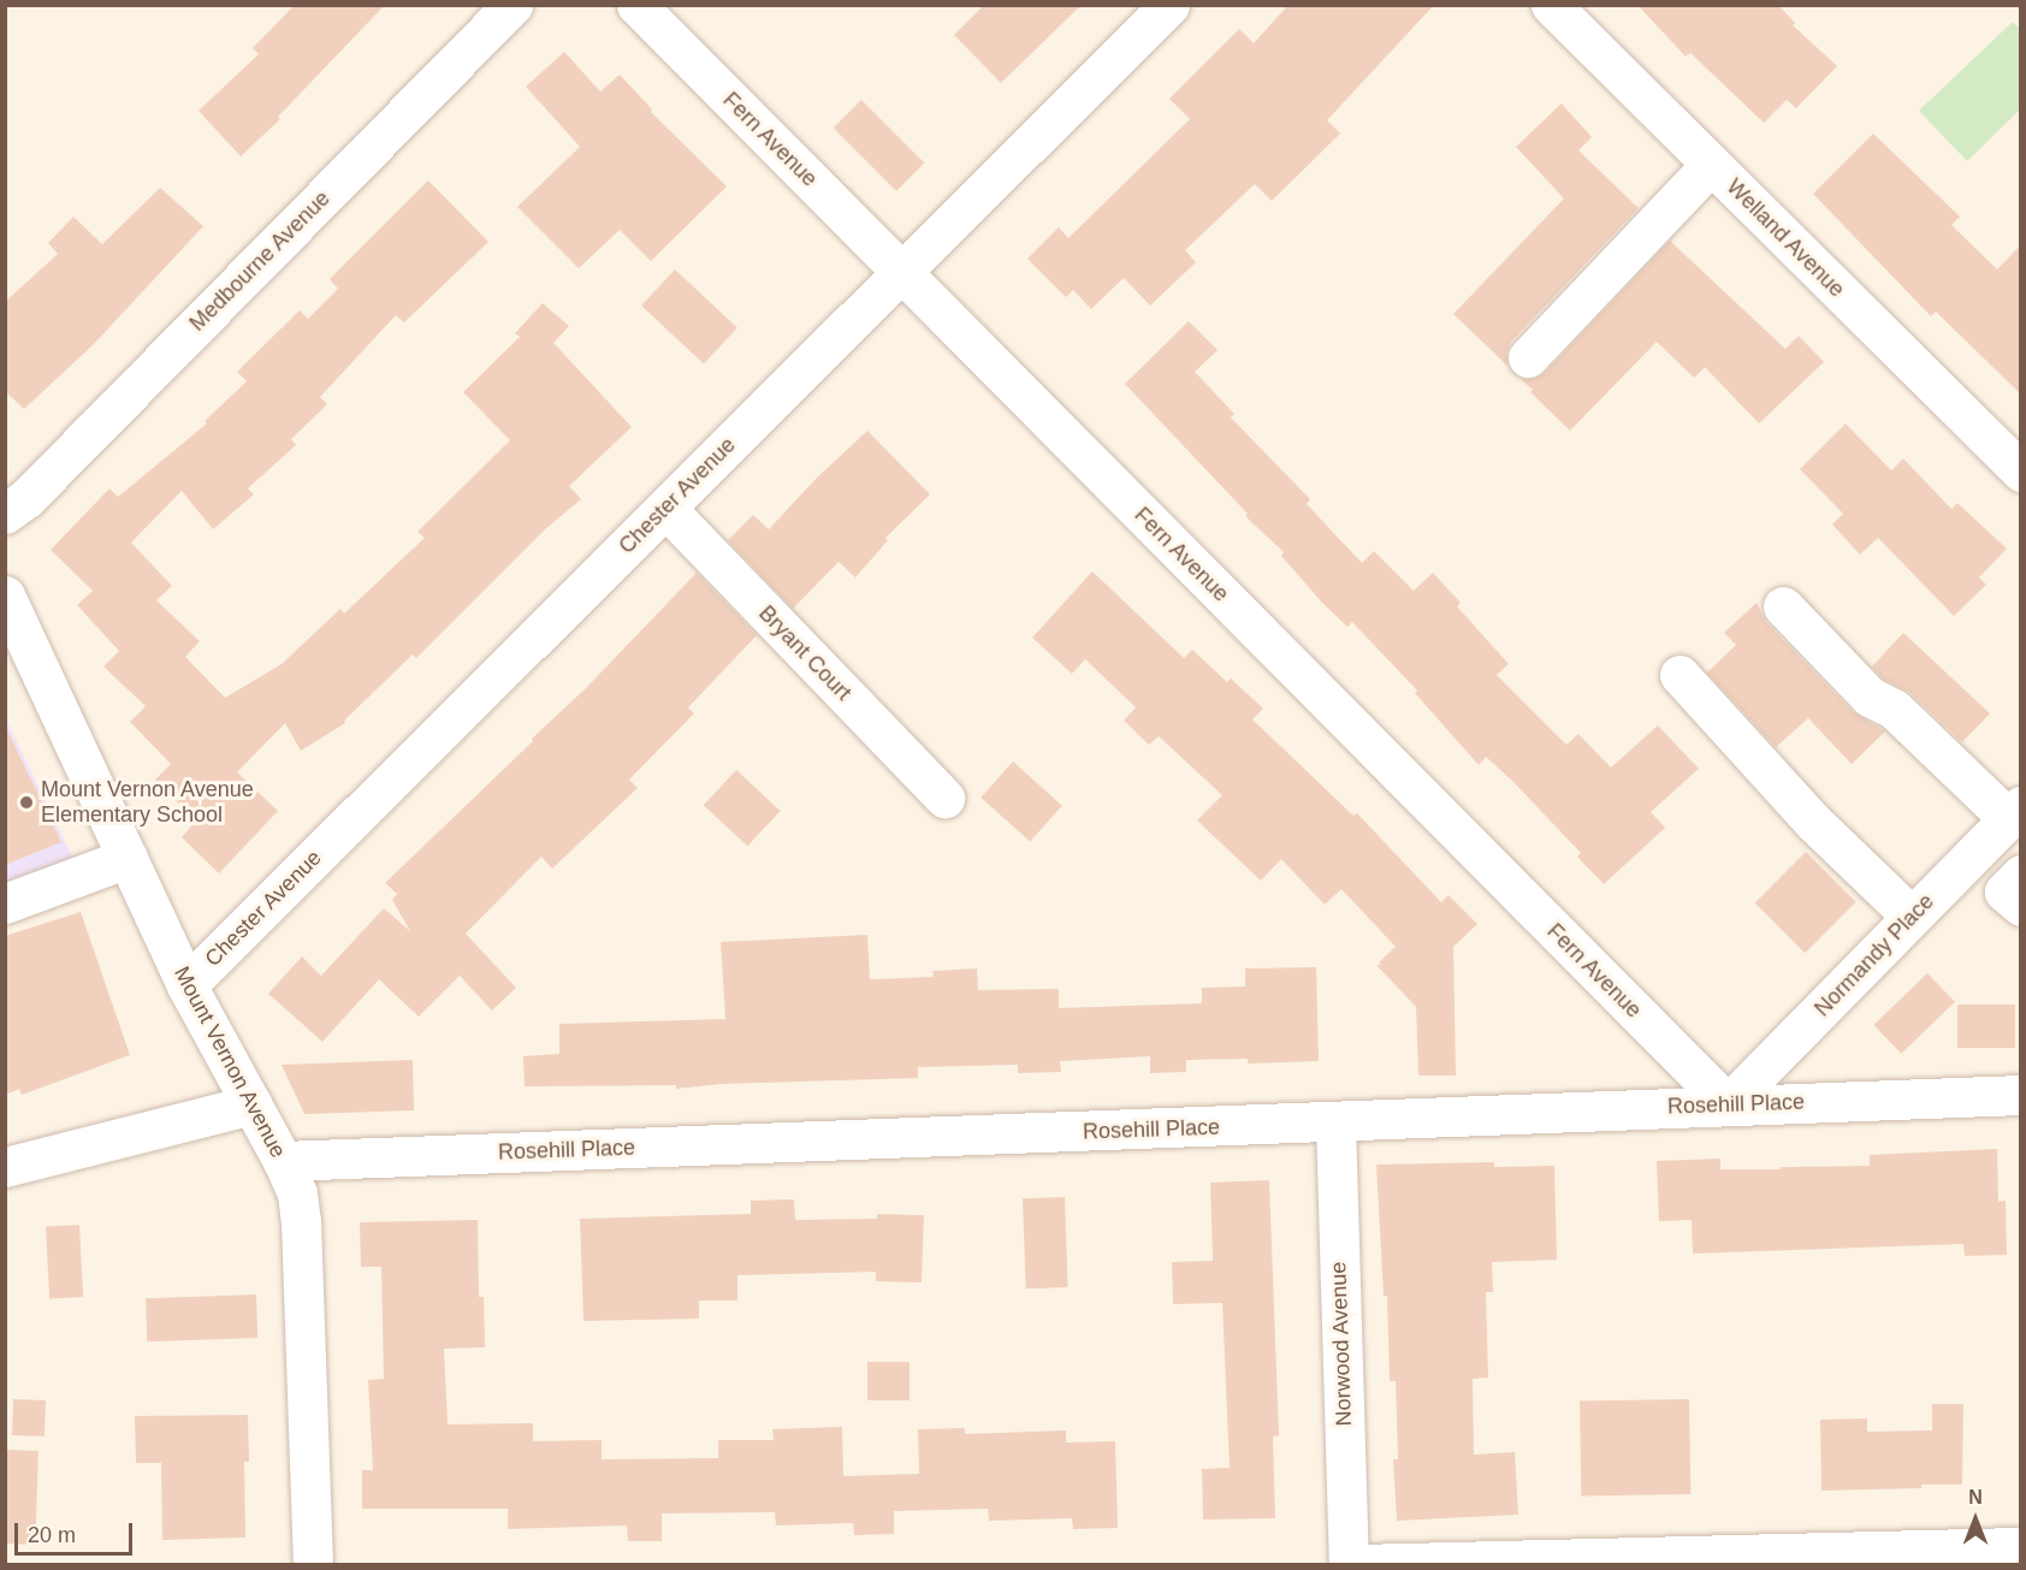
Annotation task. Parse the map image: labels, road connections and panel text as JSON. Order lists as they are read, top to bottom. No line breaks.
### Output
{"streets":{"street":["Fern Avenue","Welland Avenue","Medbourne Avenue","Chester Avenue","Bryant Court","Normandy Place","Mount Vernon Avenue","Rosehill Place","Norwood Avenue"]},"crossings":[["Fern Avenue","Chester Avenue"],["Fern Avenue","Normandy Place"],["Fern Avenue","Rosehill Place"],["Chester Avenue","Bryant Court"],["Chester Avenue","Mount Vernon Avenue"],["Normandy Place","Rosehill Place"],["Mount Vernon Avenue","Rosehill Place"],["Rosehill Place","Norwood Avenue"]],"places":["Mount Vernon Avenue Elementary School"],"scale_bar":"20 m","north":"top"}
